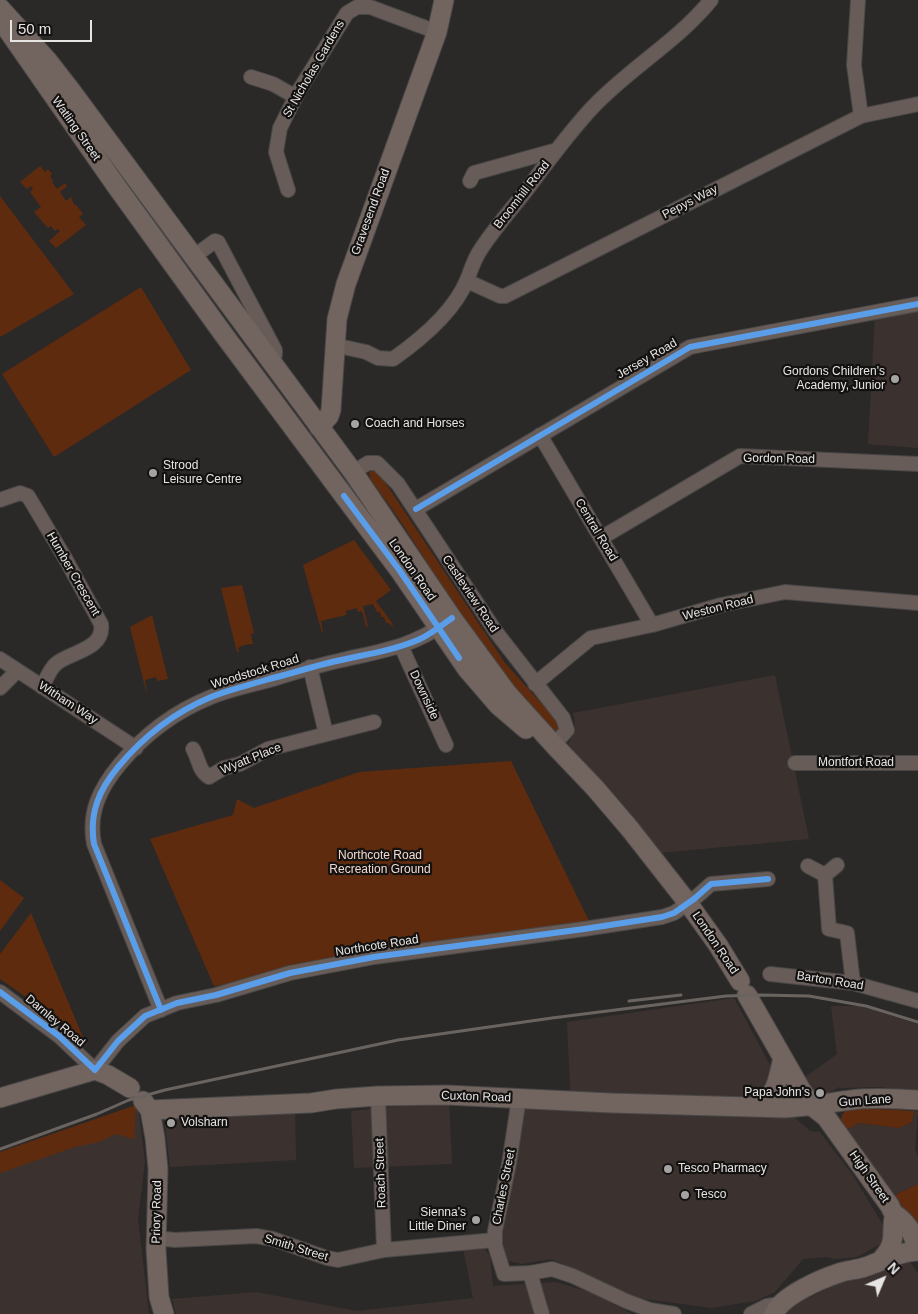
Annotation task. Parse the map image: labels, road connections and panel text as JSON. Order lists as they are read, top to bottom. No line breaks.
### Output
{"streets":{"main road":["Watling Street","Gravesend Road","London Road","Cuxton Road","Gun Lane","High Street","Priory Road"],"street":["St Nicholas Gardens","Broomhill Road","Pepys Way","Jersey Road","Gordon Road","Central Road","Humber Crescent","Castleview Road","Weston Road","Woodstock Road","Downside","Witham Way","Wyatt Place","Montfort Road","Northcote Road","Barton Road","Darnley Road","Roach Street","Charles Street","Smith Street"]},"crossings":[["St Nicholas Gardens","Gravesend Road"],["Watling Street","Gravesend Road"],["Watling Street","London Road"],["Broomhill Road","Pepys Way"],["Broomhill Road","Gravesend Road"],["Gravesend Road","London Road"],["Jersey Road","Central Road"],["Jersey Road","Castleview Road"],["Gordon Road","Central Road"],["Central Road","Weston Road"],["London Road","Castleview Road"],["London Road","Woodstock Road"],["London Road","Northcote Road"],["London Road","Cuxton Road"],["London Road","Gun Lane"],["London Road","High Street"],["Humber Crescent","Witham Way"],["Castleview Road","Weston Road"],["Woodstock Road","Downside"],["Woodstock Road","Witham Way"],["Woodstock Road","Northcote Road"],["Northcote Road","Darnley Road"],["Cuxton Road","Gun Lane"],["Cuxton Road","Roach Street"],["Cuxton Road","High Street"],["Cuxton Road","Charles Street"],["Cuxton Road","Priory Road"],["Gun Lane","High Street"],["Roach Street","Smith Street"],["Charles Street","Smith Street"],["Priory Road","Smith Street"]],"parks":["Northcote Road Recreation Ground"],"places":["Gordons Children's Academy, Junior","Coach and Horses","Strood Leisure Centre","Papa John's","Volsharn","Tesco Pharmacy","Tesco","Sienna's Little Diner"],"scale_bar":"50 m","north":"top right"}
